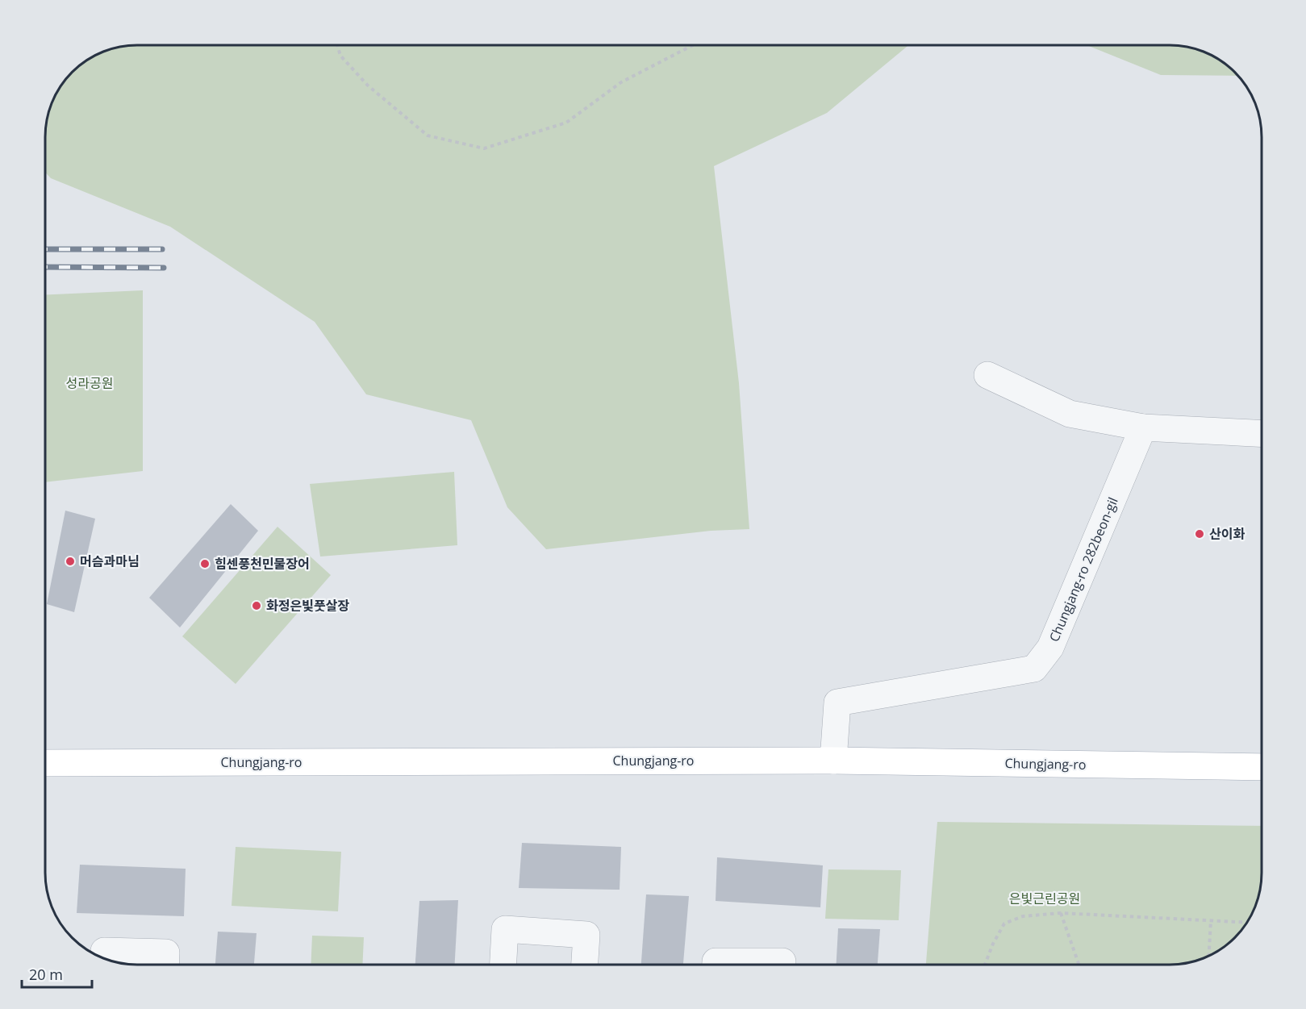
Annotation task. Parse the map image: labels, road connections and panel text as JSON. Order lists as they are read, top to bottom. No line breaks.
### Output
{"streets":{"main road":["Chungjang-ro"],"street":["Chungjang-ro 282beon-gil"]},"crossings":[["Chungjang-ro 282beon-gil","Chungjang-ro"]],"parks":["성라공원","은빛근린공원"],"places":["산이화","머슴과마님","힘센풍천민물장어","화정은빛풋살장"],"scale_bar":"20 m"}
